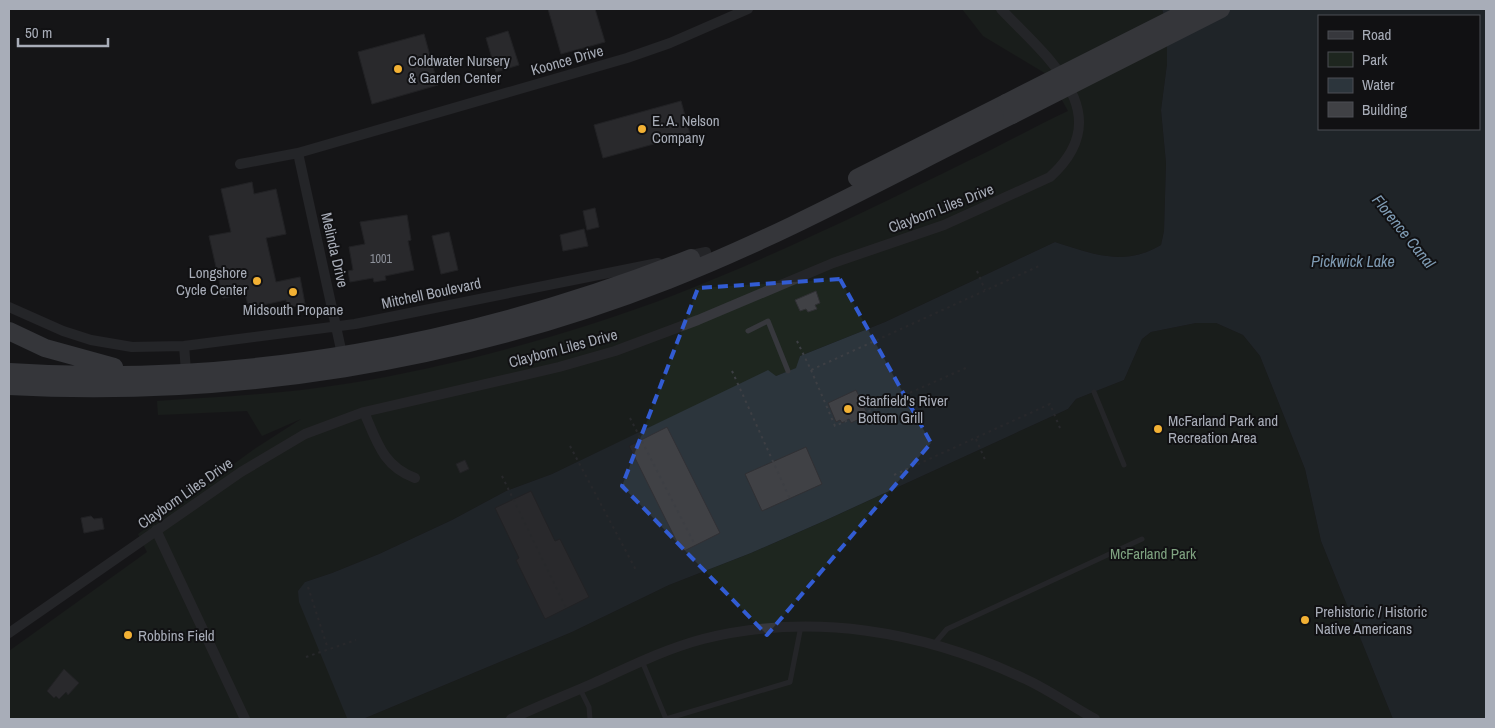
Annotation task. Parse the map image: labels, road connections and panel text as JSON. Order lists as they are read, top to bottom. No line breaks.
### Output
{"streets":{"street":["Koonce Drive","Clayborn Liles Drive","Melinda Drive","Mitchell Boulevard"]},"crossings":[["Koonce Drive","Melinda Drive"],["Melinda Drive","Mitchell Boulevard"]],"water":["Florence Canal","Pickwick Lake"],"parks":["McFarland Park"],"places":["Coldwater Nursery & Garden Center","E. A. Nelson Company","Longshore Cycle Center","Midsouth Propane","Stanfield's River Bottom Grill","McFarland Park and Recreation Area","Prehistoric / Historic Native Americans","Robbins Field"],"house_numbers":["1001"],"legend":["Road","Park","Water","Building"],"scale_bar":"50 m"}
